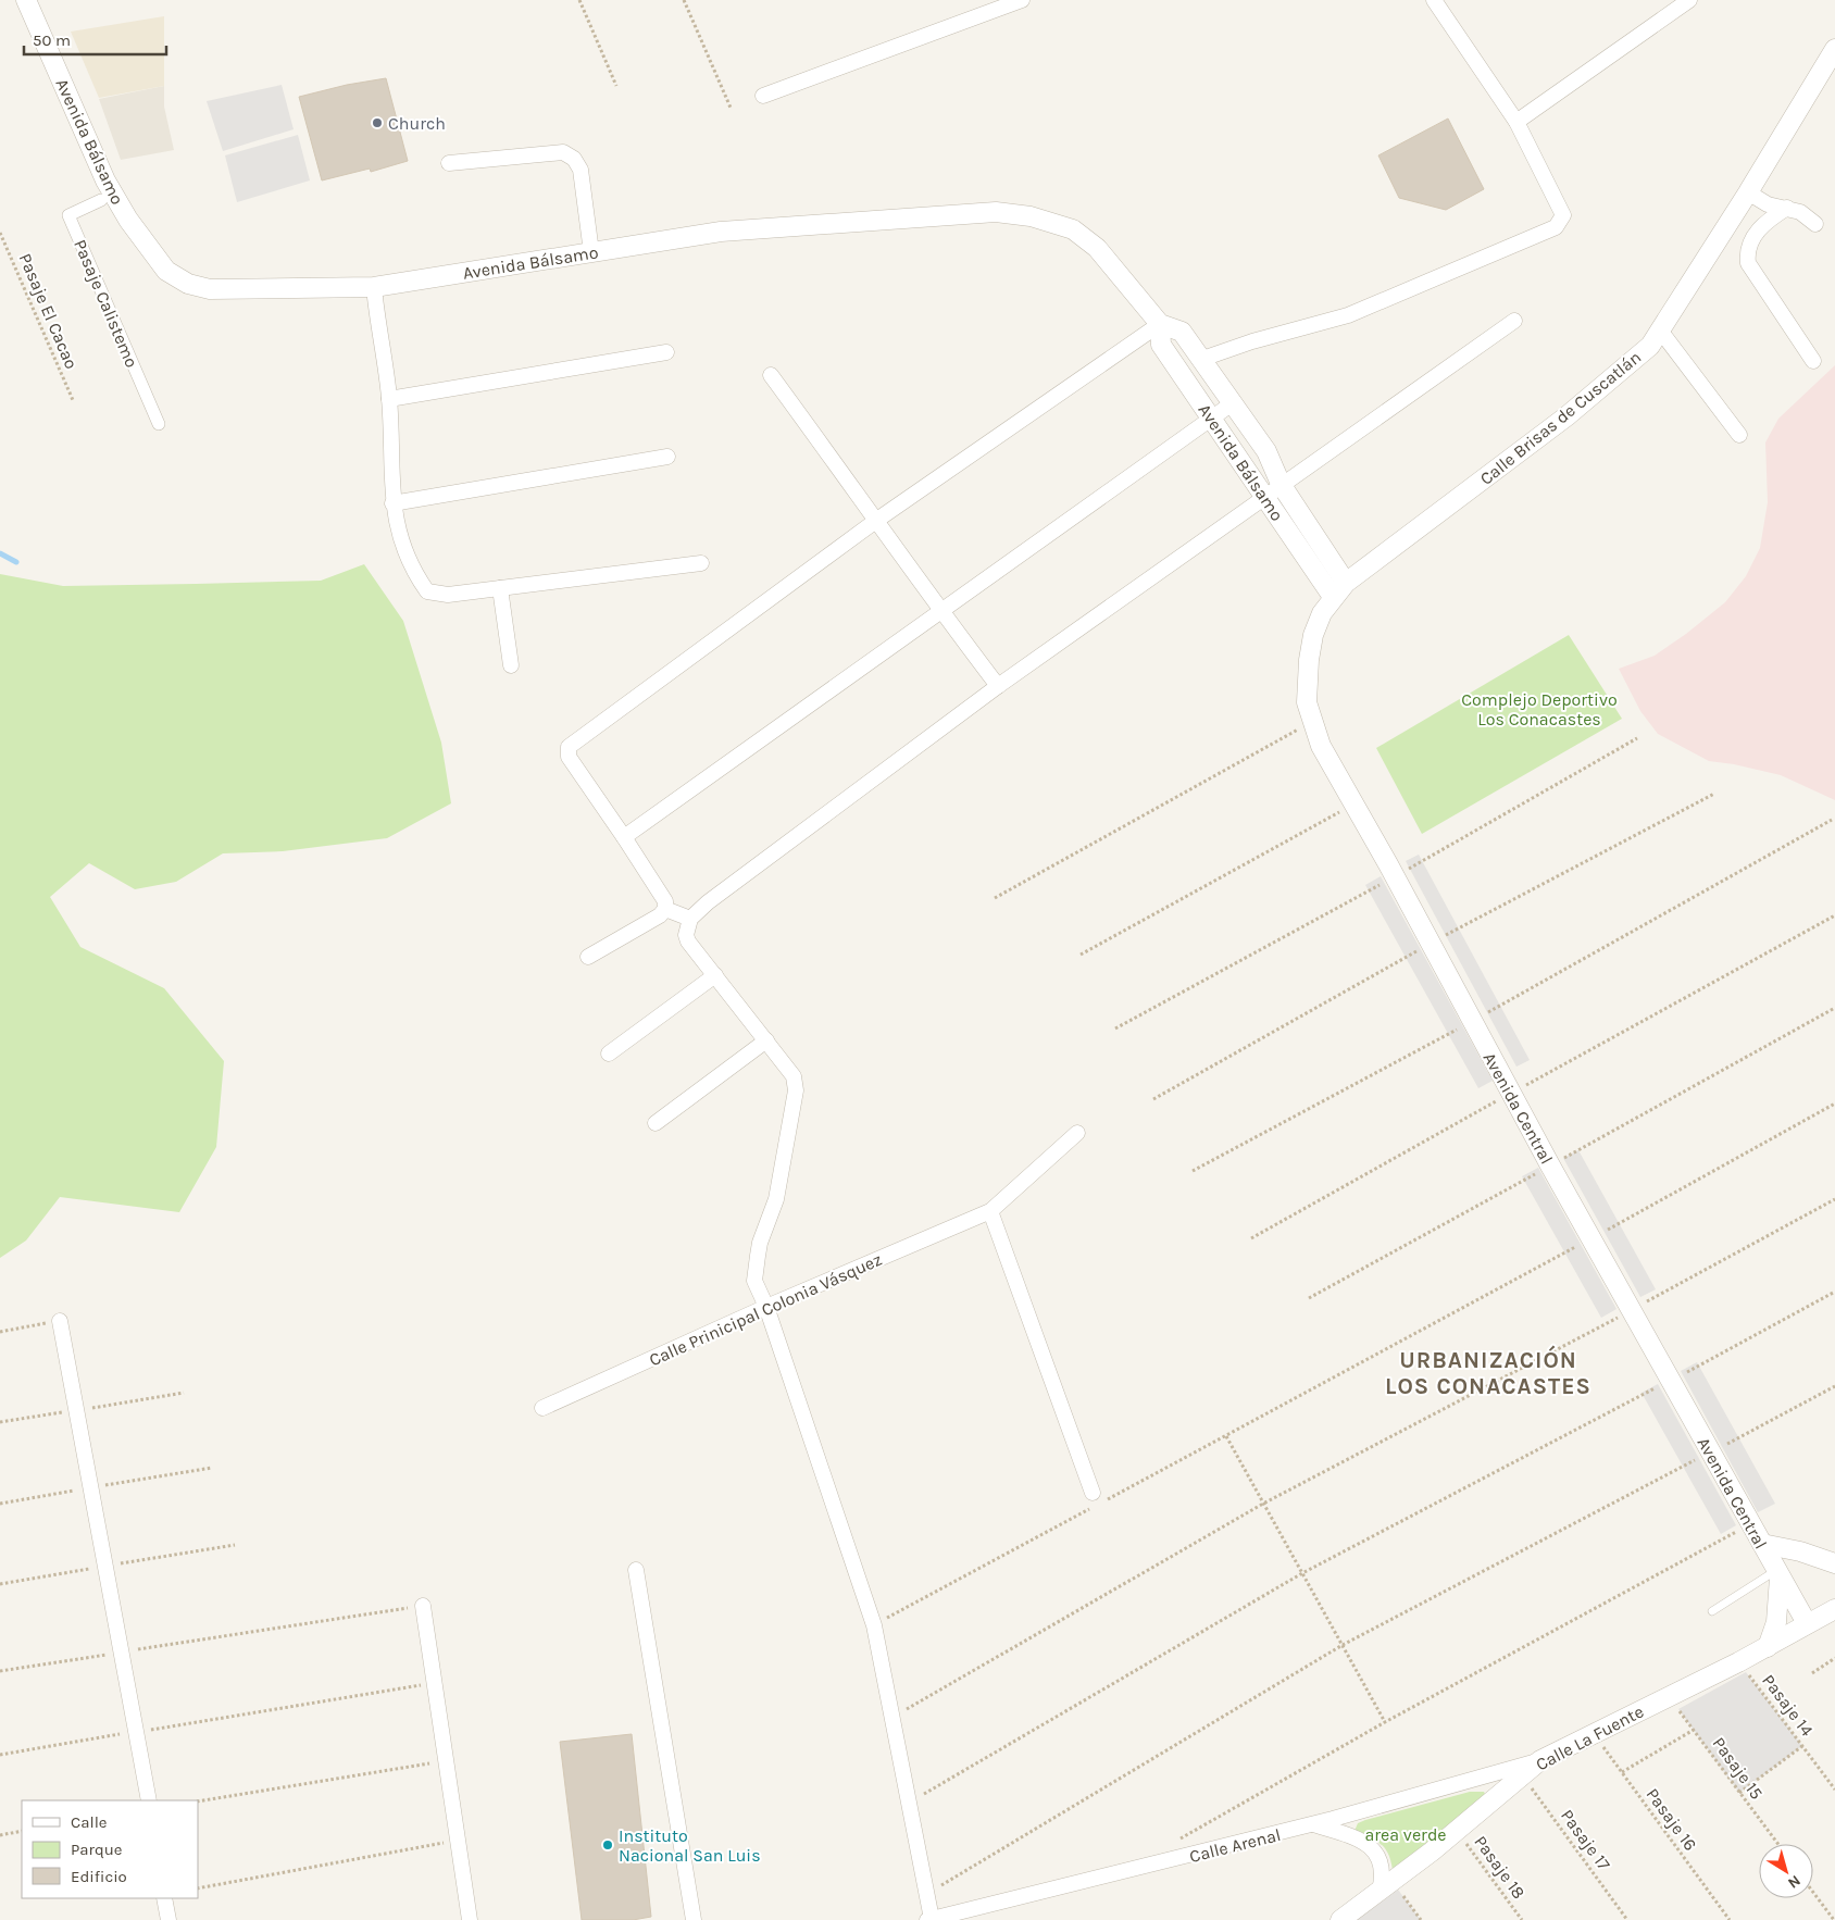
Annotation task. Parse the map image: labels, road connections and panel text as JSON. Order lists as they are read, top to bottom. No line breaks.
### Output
{"streets":{"street":["Avenida Bálsamo","Pasaje Calistemo","Calle Brisas de Cuscatlán","Avenida Central","Calle Prinicipal Colonia Vásquez","Calle La Fuente","Calle Arenal"],"path":["Pasaje El Cacao","Pasaje 14","Pasaje 15","Pasaje 16","Pasaje 17","Pasaje 18"]},"crossings":[["Avenida Bálsamo","Calle Brisas de Cuscatlán"],["Avenida Bálsamo","Avenida Central"],["Calle Brisas de Cuscatlán","Avenida Central"],["Avenida Central","Calle La Fuente"],["Pasaje 14","Calle La Fuente"],["Calle La Fuente","Pasaje 15"],["Calle La Fuente","Pasaje 16"],["Calle La Fuente","Pasaje 17"],["Calle La Fuente","Calle Arenal"],["Calle La Fuente","Pasaje 18"]],"districts":["URBANIZACIÓN LOS CONACASTES"],"parks":["Complejo Deportivo Los Conacastes","area verde"],"places":["Church","Instituto Nacional San Luis"],"legend":["Calle","Parque","Edificio"],"scale_bar":"50 m","north":"bottom right"}
